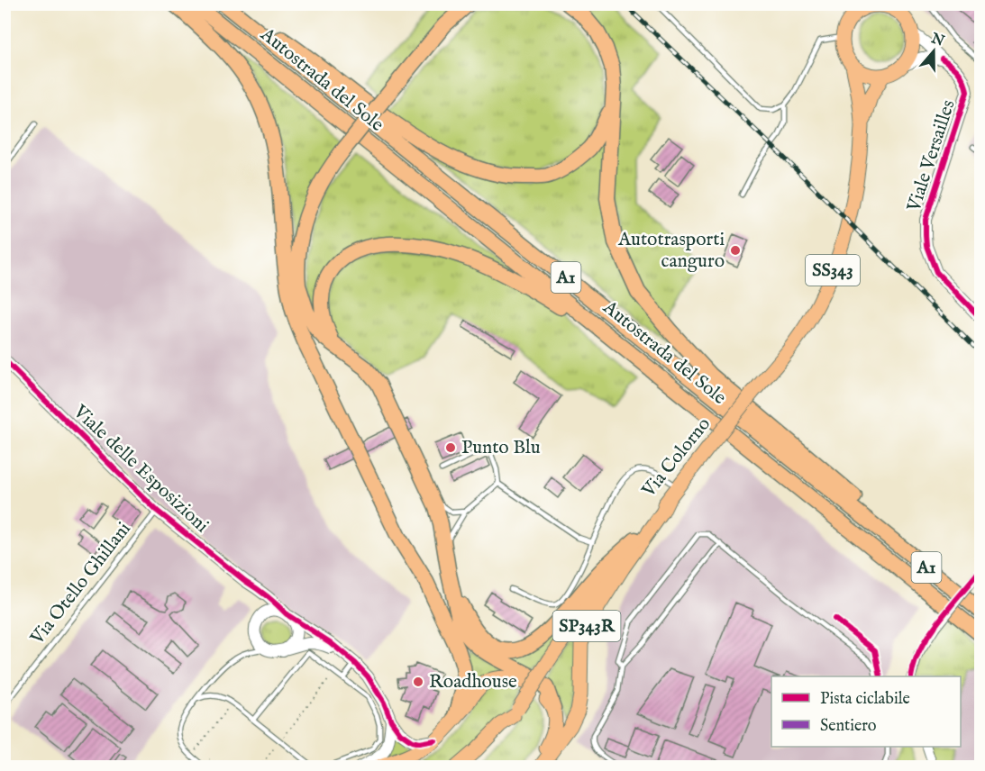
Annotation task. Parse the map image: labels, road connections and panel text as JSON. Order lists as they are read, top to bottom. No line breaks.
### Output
{"streets":{"highway":["Autostrada del Sole","A1"],"main road":["SS343","Via Colorno","SP343R"],"street":["Viale Versailles","Viale delle Esposizioni"],"lane":["Via Otello Ghillani"]},"crossings":[["Viale Versailles","Via Colorno"],["Via Colorno","SP343R"],["Viale delle Esposizioni","Via Otello Ghillani"]],"places":["Autotrasporti canguro","Punto Blu","Roadhouse"],"legend":["Pista ciclabile","Sentiero"],"north":"top"}
